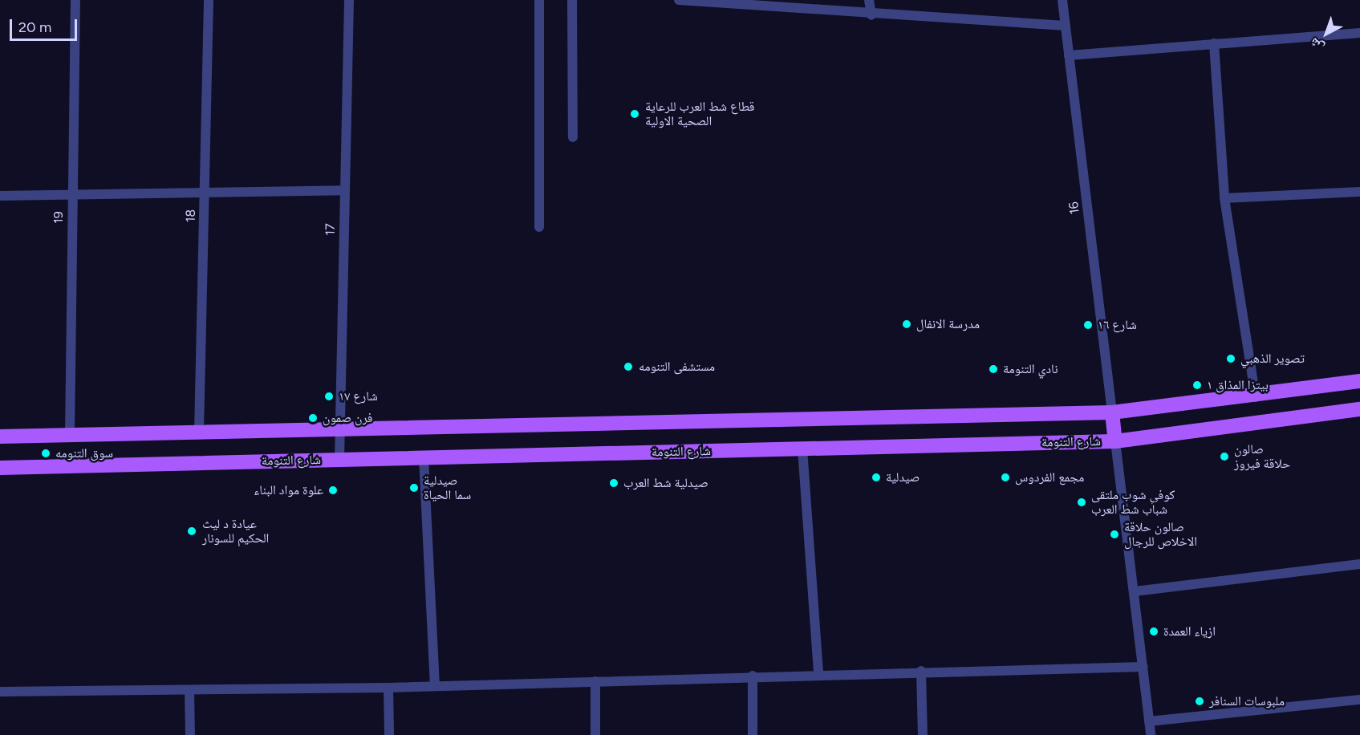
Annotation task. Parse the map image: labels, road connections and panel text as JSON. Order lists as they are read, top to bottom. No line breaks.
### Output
{"streets":{"main road":["شارع التنومة"],"street":["16","18","19","17"]},"crossings":[["17","شارع التنومة"]],"places":["قطاع شط العرب للرعاية الصحية الاولية","مدرسة الانفال","شارع ١٦","تصوير الذهبي","مستشفى التنومه","نادي التنومة","بيتزا المذاق ١","شارع ١٧","فرن صمون","سوق التنومه","صالون حلاقة فيروز","صيدلية","مجمع الفردوس","صيدلية شط العرب","صيدلية سما الحياة","علوة مواد البناء","كوفي شوب ملتقى شباب شط العرب","عيادة د ليث الحكيم للسونار","صالون حلاقة الاخلاص للرجال","ازياء العمدة","ملبوسات السنافر"],"scale_bar":"20 m","north":"bottom left"}
